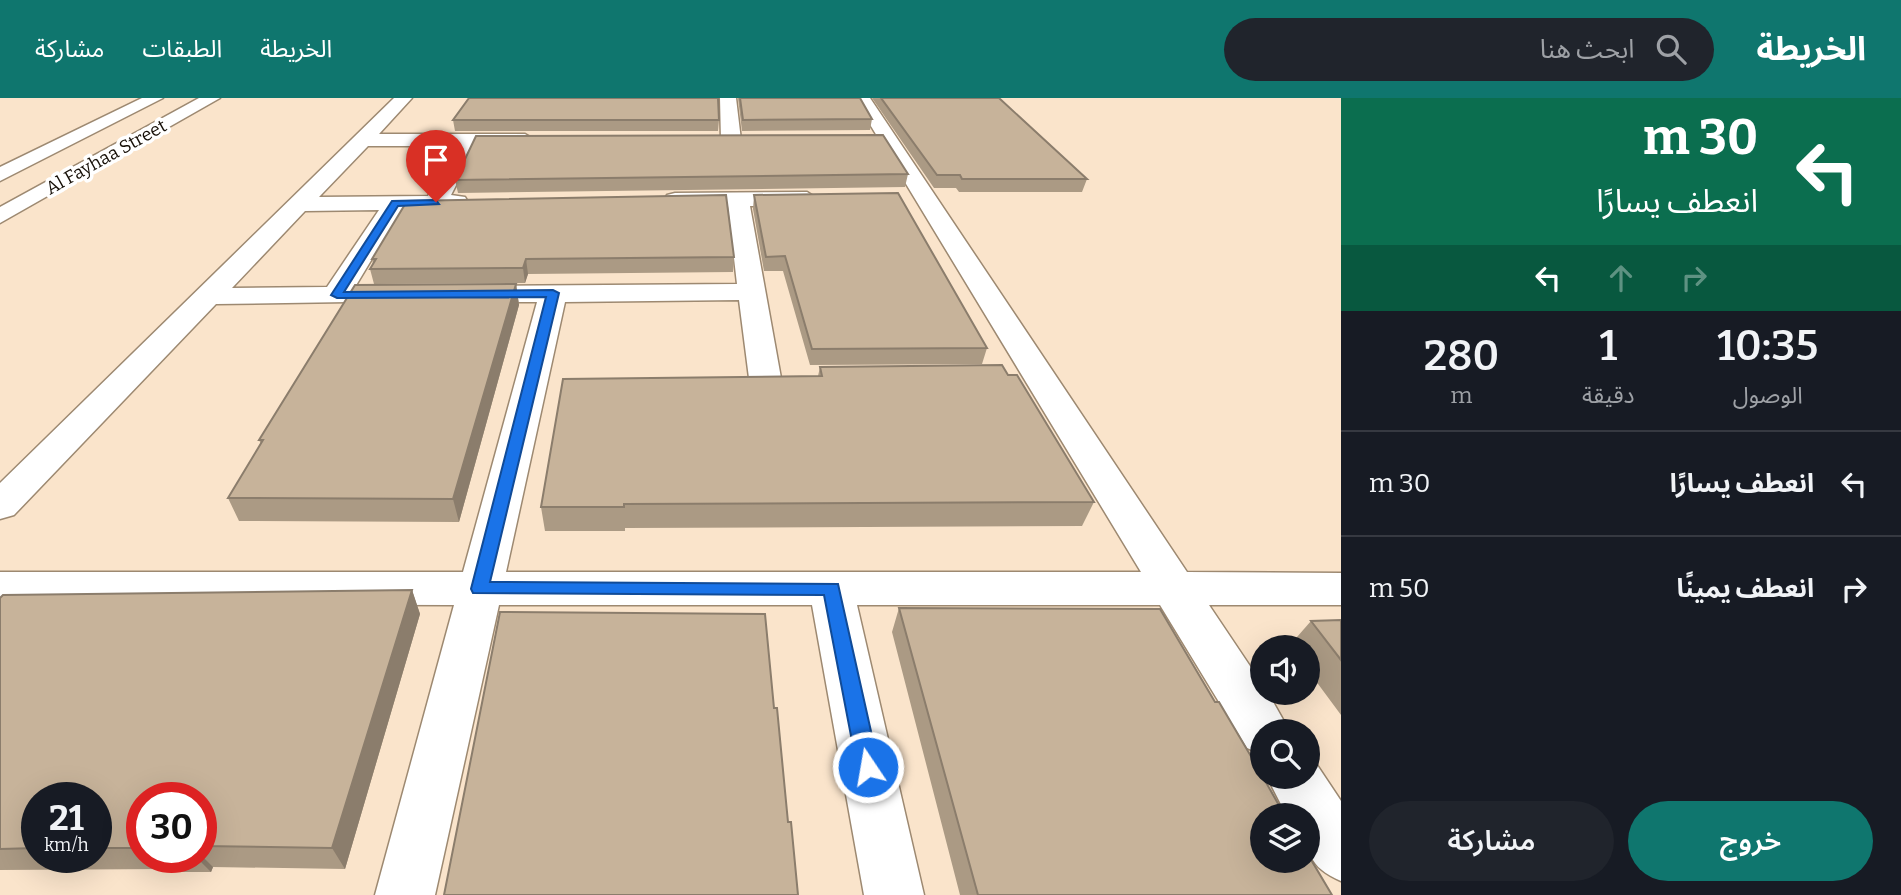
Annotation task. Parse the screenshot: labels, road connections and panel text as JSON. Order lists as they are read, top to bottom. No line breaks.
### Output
{"streets":{"main road":["Al Fayhaa Street"]},"page":{"header":"الخريطة","search":"ابحث هنا","nav":["الخريطة","الطبقات","مشاركة"],"turn":["30 m","انعطف يسارًا"],"eta":["10:35","الوصول","1","دقيقة","280","m"],"list":[{"name":"انعطف يسارًا","value":"30 m"},{"name":"انعطف يمينًا","value":"50 m"}],"speed":"21 km/h","limit":"30","buttons":["خروج","مشاركة"]}}
